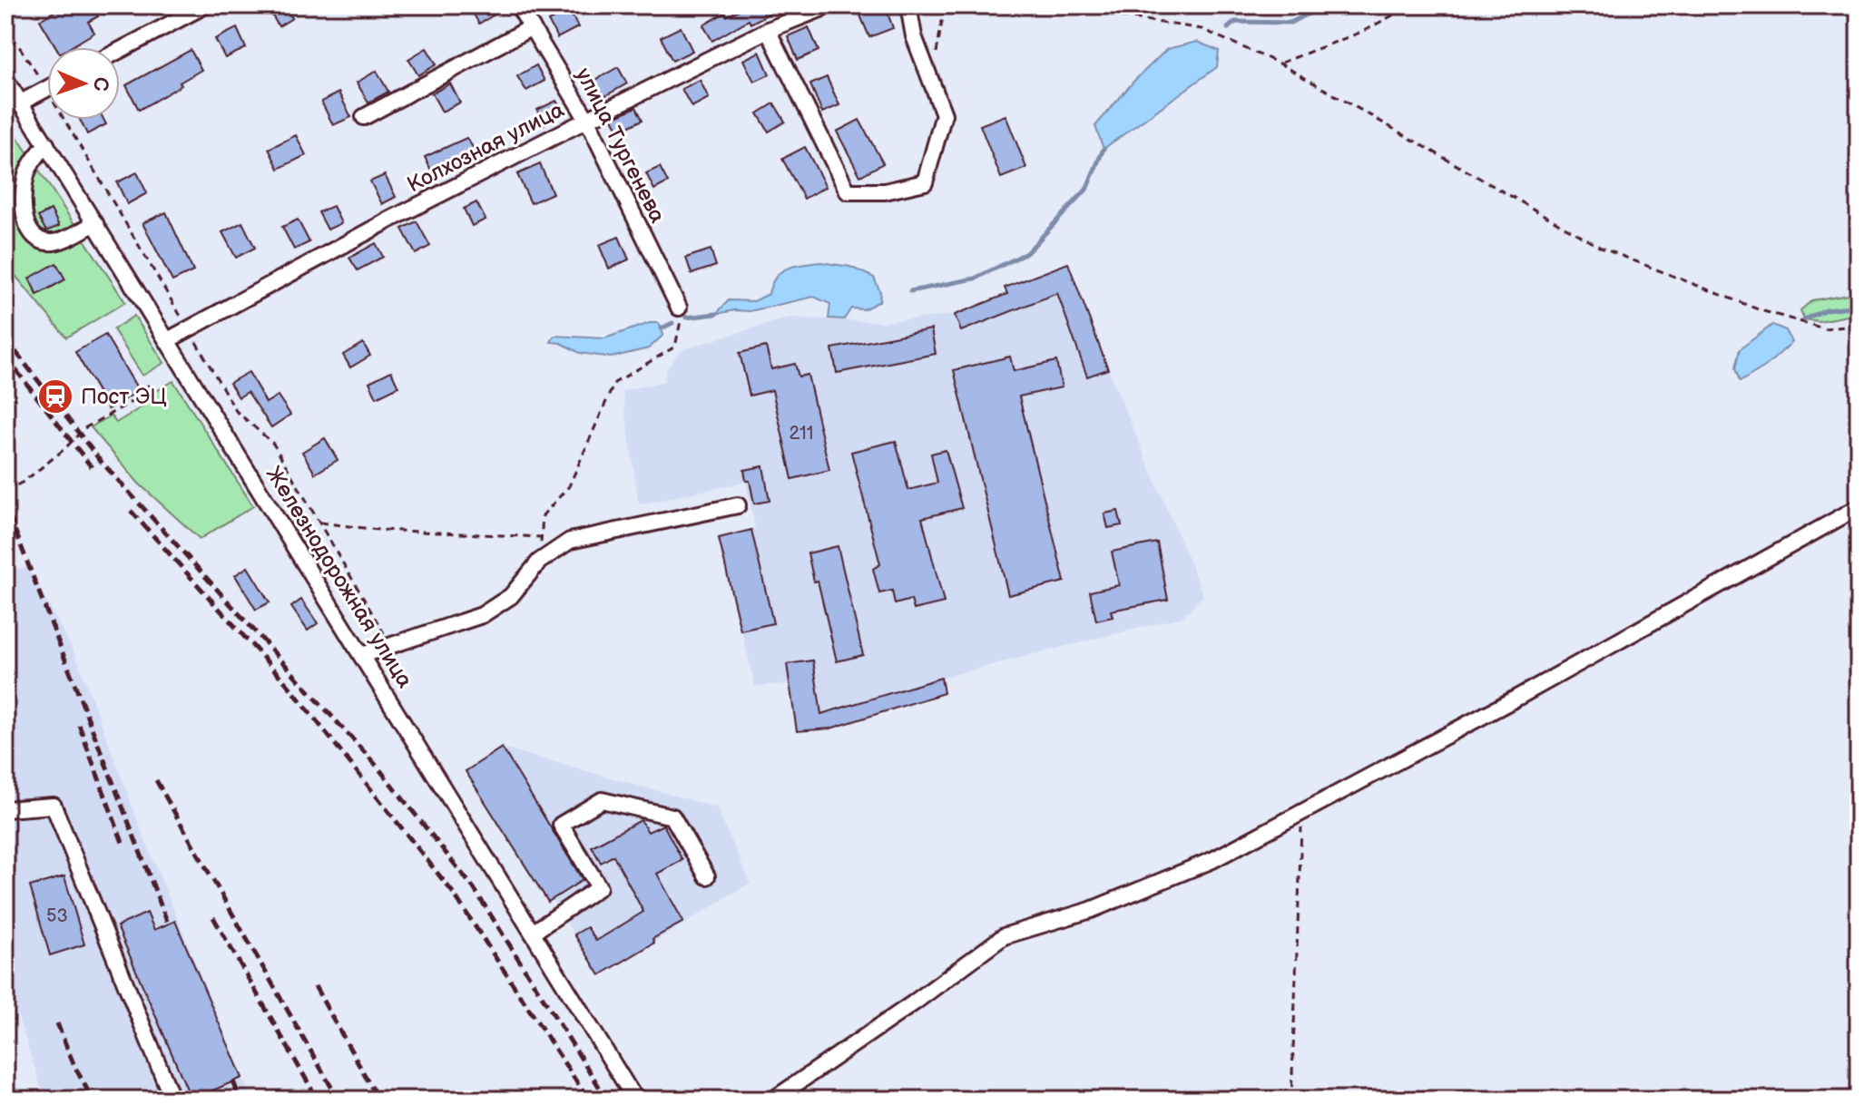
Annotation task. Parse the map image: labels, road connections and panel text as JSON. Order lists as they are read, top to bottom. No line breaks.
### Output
{"streets":{"street":["улица Тургенева","Колхозная улица","Железнодорожная улица"]},"crossings":[["улица Тургенева","Колхозная улица"],["Колхозная улица","Железнодорожная улица"]],"places":{"station":["Пост ЭЦ"]},"house_numbers":["211","53"],"north":"right"}
